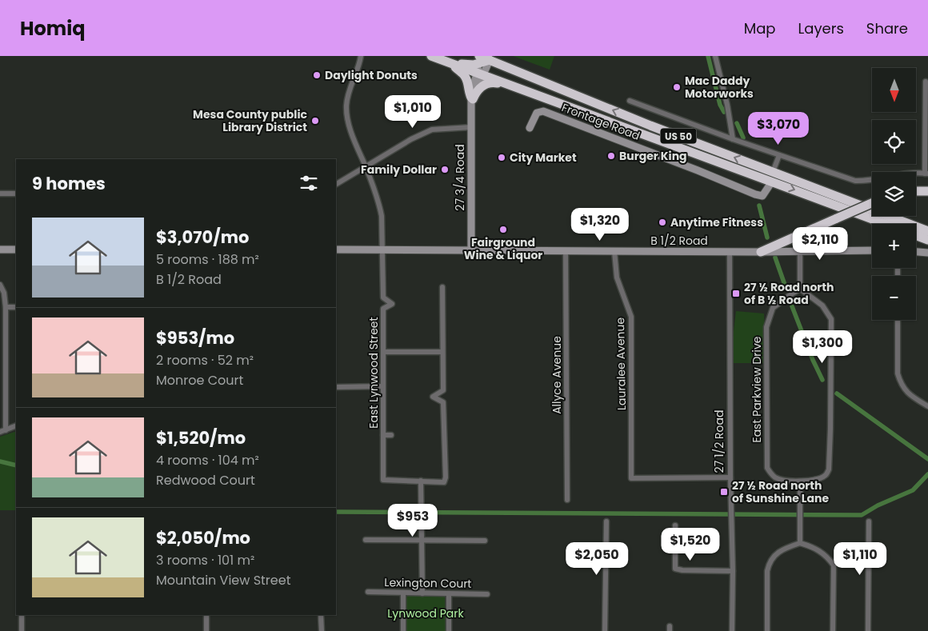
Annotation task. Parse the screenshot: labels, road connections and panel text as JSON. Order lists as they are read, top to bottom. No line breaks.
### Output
{"streets":{"highway":["US 50"],"main road":["Frontage Road","27 3/4 Road","B 1/2 Road"],"street":["Lauralee Avenue","East Lynwood Street","Allyce Avenue","East Parkview Drive","27 1/2 Road","Lexington Court"]},"crossings":[["Frontage Road","US 50"],["US 50","27 3/4 Road"],["27 3/4 Road","B 1/2 Road"],["B 1/2 Road","Lauralee Avenue"],["B 1/2 Road","East Lynwood Street"],["B 1/2 Road","Allyce Avenue"],["B 1/2 Road","27 1/2 Road"],["Lauralee Avenue","27 1/2 Road"]],"parks":["Lynwood Park"],"places":{"other":["Daylight Donuts","Mac Daddy Motorworks","Mesa County public Library District","Burger King","City Market","Family Dollar","Anytime Fitness","Fairground Wine & Liquor"],"transit":["27 ½ Road north of B ½ Road","27 ½ Road north of Sunshine Lane"]},"north":"bottom","page":{"header":"Homiq","nav":["Map","Layers","Share"],"map_buttons":["+","−"],"price":["$1,010","$3,070","$1,320","$2,110","$1,300","$953","$1,520","$2,050","$1,110"],"heading":"9 homes","list":[{"name":"$3,070/mo","note":"5 rooms · 188 m² · B 1/2 Road"},{"name":"$953/mo","note":"2 rooms · 52 m² · Monroe Court"},{"name":"$1,520/mo","note":"4 rooms · 104 m² · Redwood Court"},{"name":"$2,050/mo","note":"3 rooms · 101 m² · Mountain View Street"}]}}
